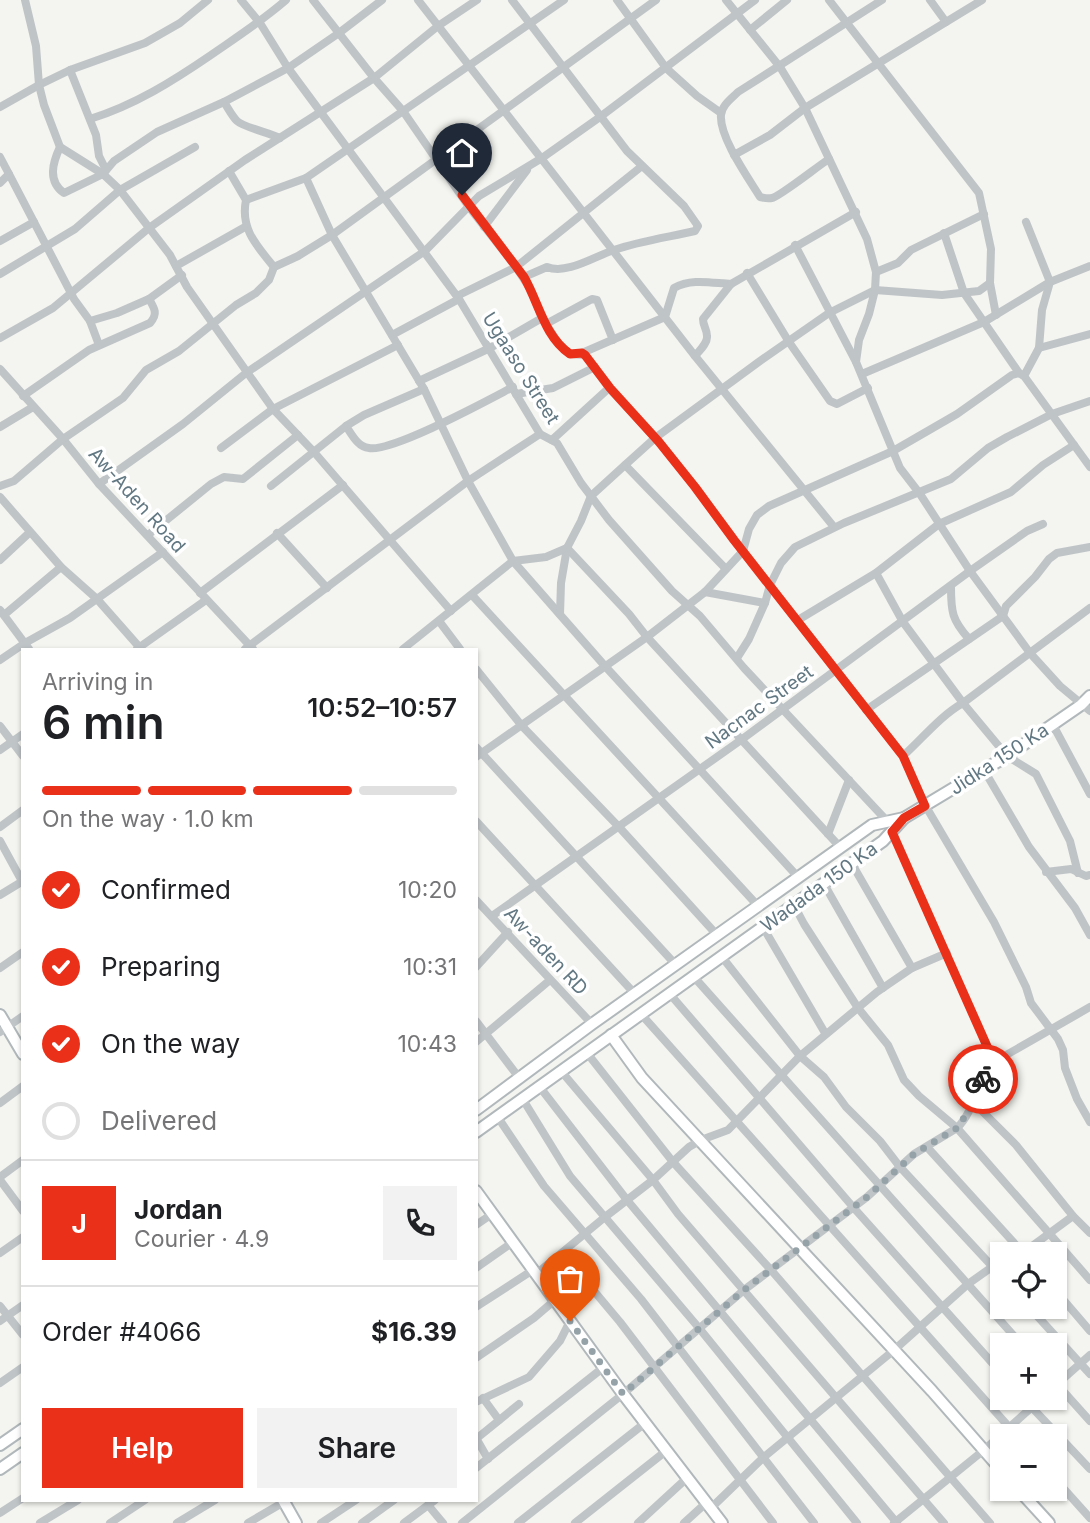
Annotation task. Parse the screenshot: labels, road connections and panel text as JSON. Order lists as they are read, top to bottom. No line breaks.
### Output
{"streets":{"street":["Ugaaso Street","Aw-Aden Road","Nacnac Street","Jidka 150 Ka","Wadada 150 Ka","Aw-aden RD"]},"crossings":[["Ugaaso Street","Nacnac Street"],["Ugaaso Street","Wadada 150 Ka"],["Nacnac Street","Aw-aden RD"],["Jidka 150 Ka","Wadada 150 Ka"],["Wadada 150 Ka","Aw-aden RD"]],"page":{"heading":["6 min","Arriving in","10:52–10:57"],"panel":["Jordan","Courier · 4.9","Order #4066","$16.39"],"bar":"On the way · 1.0 km","list":[["Confirmed","10:20"],["Preparing","10:31"],["On the way","10:43"],"Delivered"],"round":"J","map_buttons":["+","−"],"buttons":["Help","Share"]}}
